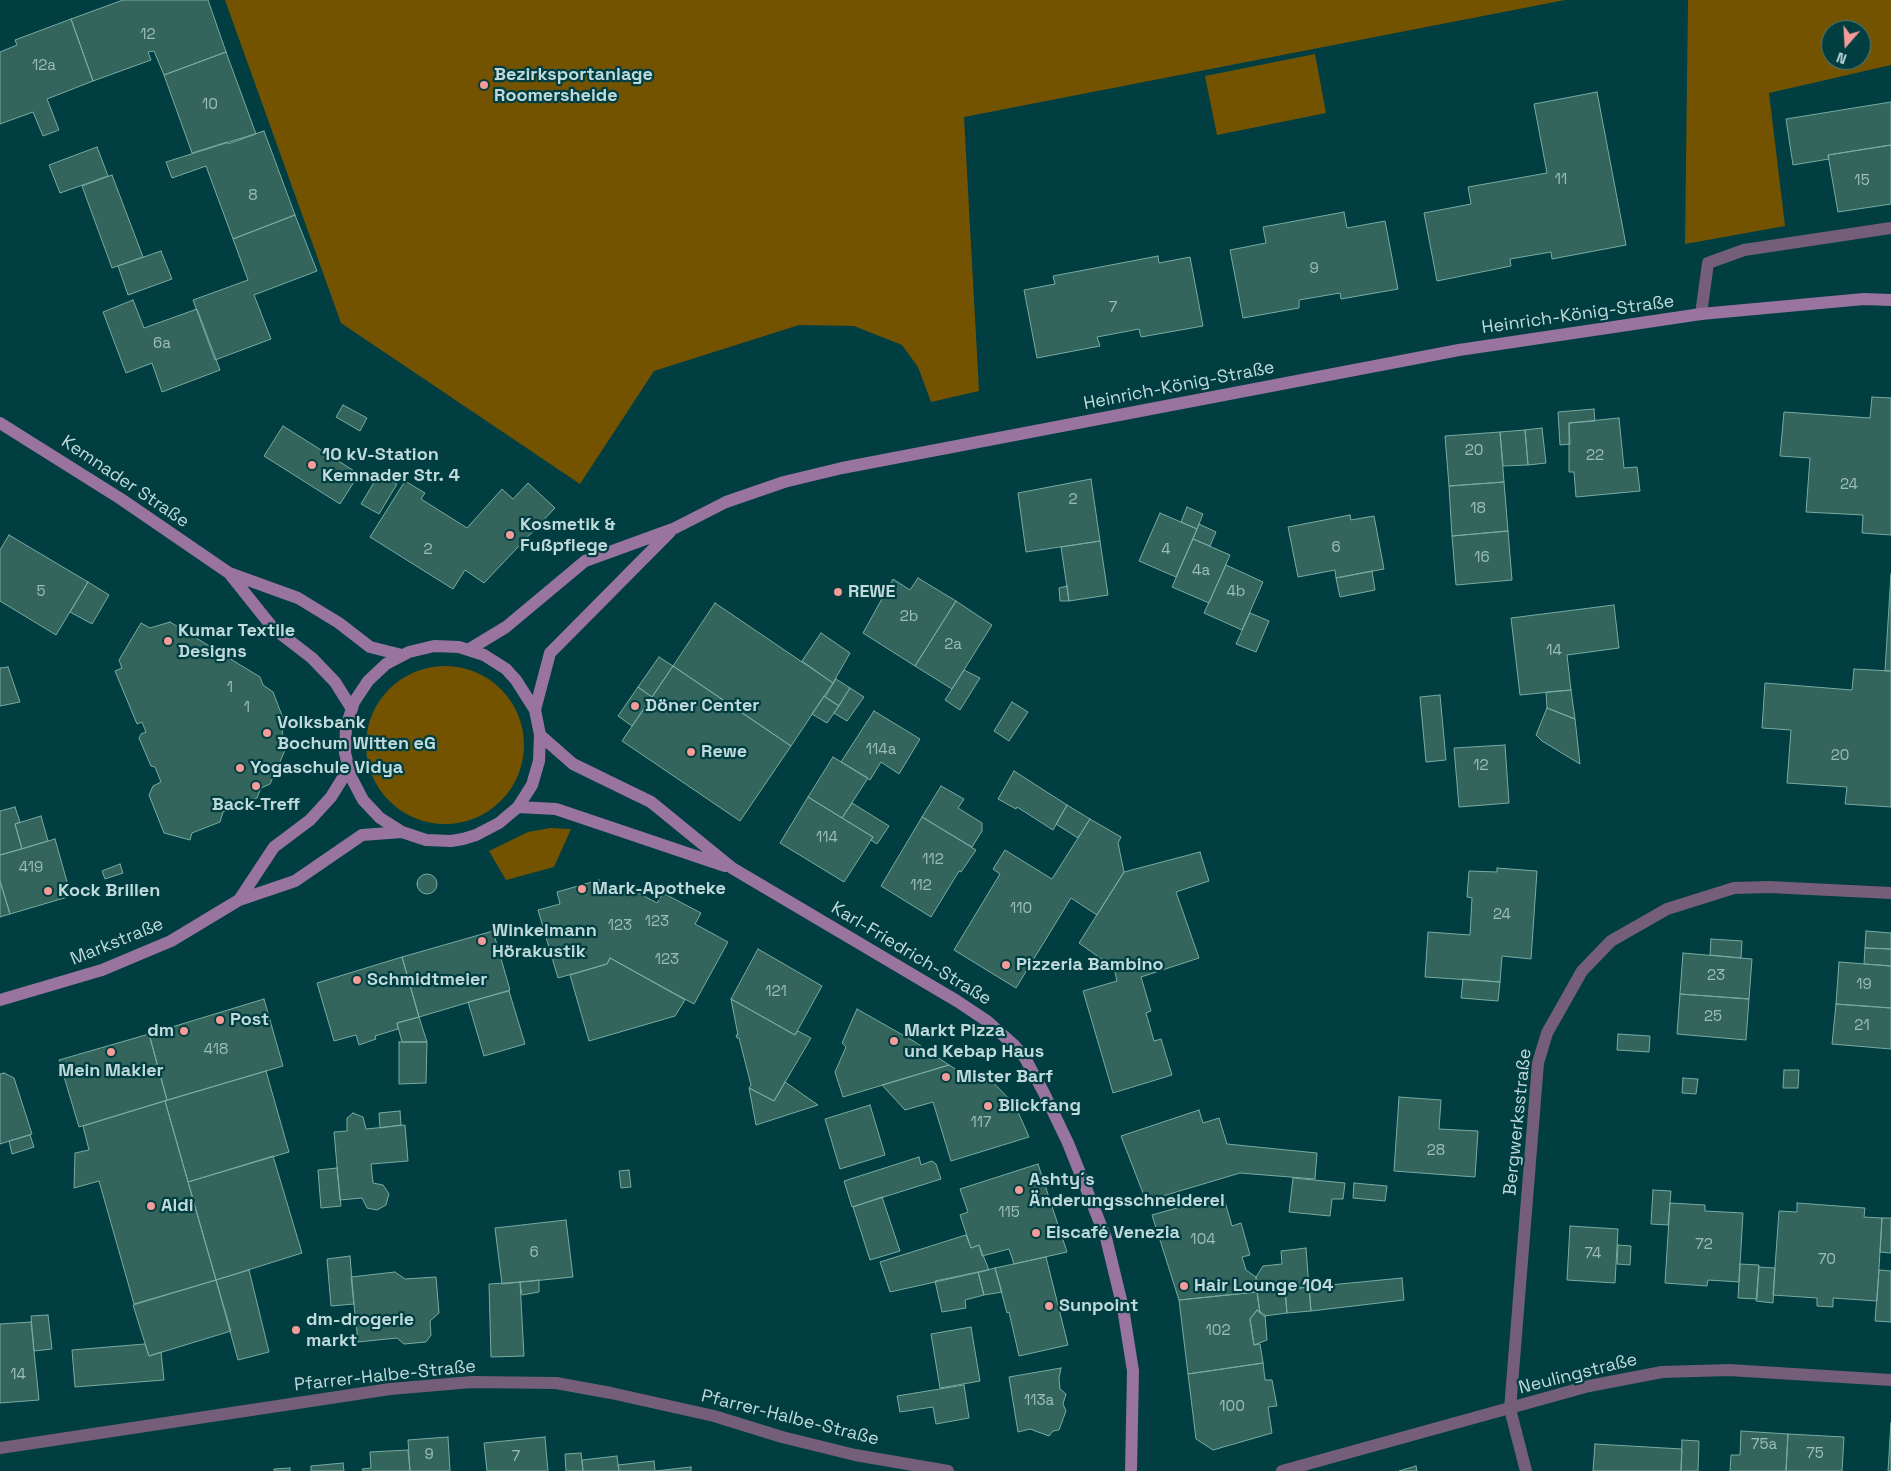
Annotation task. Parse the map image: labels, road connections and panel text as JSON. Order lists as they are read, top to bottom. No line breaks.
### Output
{"streets":{"main road":["Heinrich-König-Straße","Kemnader Straße","Markstraße","Karl-Friedrich-Straße"],"street":["Bergwerksstraße","Neulingstraße","Pfarrer-Halbe-Straße"]},"crossings":[["Bergwerksstraße","Neulingstraße"]],"places":["Bezirksportanlage Roomersheide","10 kV-Station Kemnader Str. 4","Kosmetik & Fußpflege","REWE","Kumar Textile Designs","Döner Center","Volksbank Bochum Witten eG","Rewe","Yogaschule Vidya","Back-Treff","Mark-Apotheke","Kock Brillen","Winkelmann Hörakustik","Pizzeria Bambino","Schmidtmeier","Post","dm","Markt Pizza und Kebap Haus","Mein Makler","Mister Barf","Blickfang","Ashty´s Änderungsschneiderei","Aldi","Eiscafé Venezia","Hair Lounge 104","Sunpoint","dm-drogerie markt"],"house_numbers":["12","12a","10","11","15","8","9","7","6a","20","22","24","2","18","6","2","4","16","4a","5","4b","2b","2a","14","1","1","114a","20","12","114","112","419","112","110","24","123","123","123","23","19","121","25","21","418","117","28","115","104","72","6","74","70","102","14","113a","100","75a","75","9","7"],"north":"bottom"}
